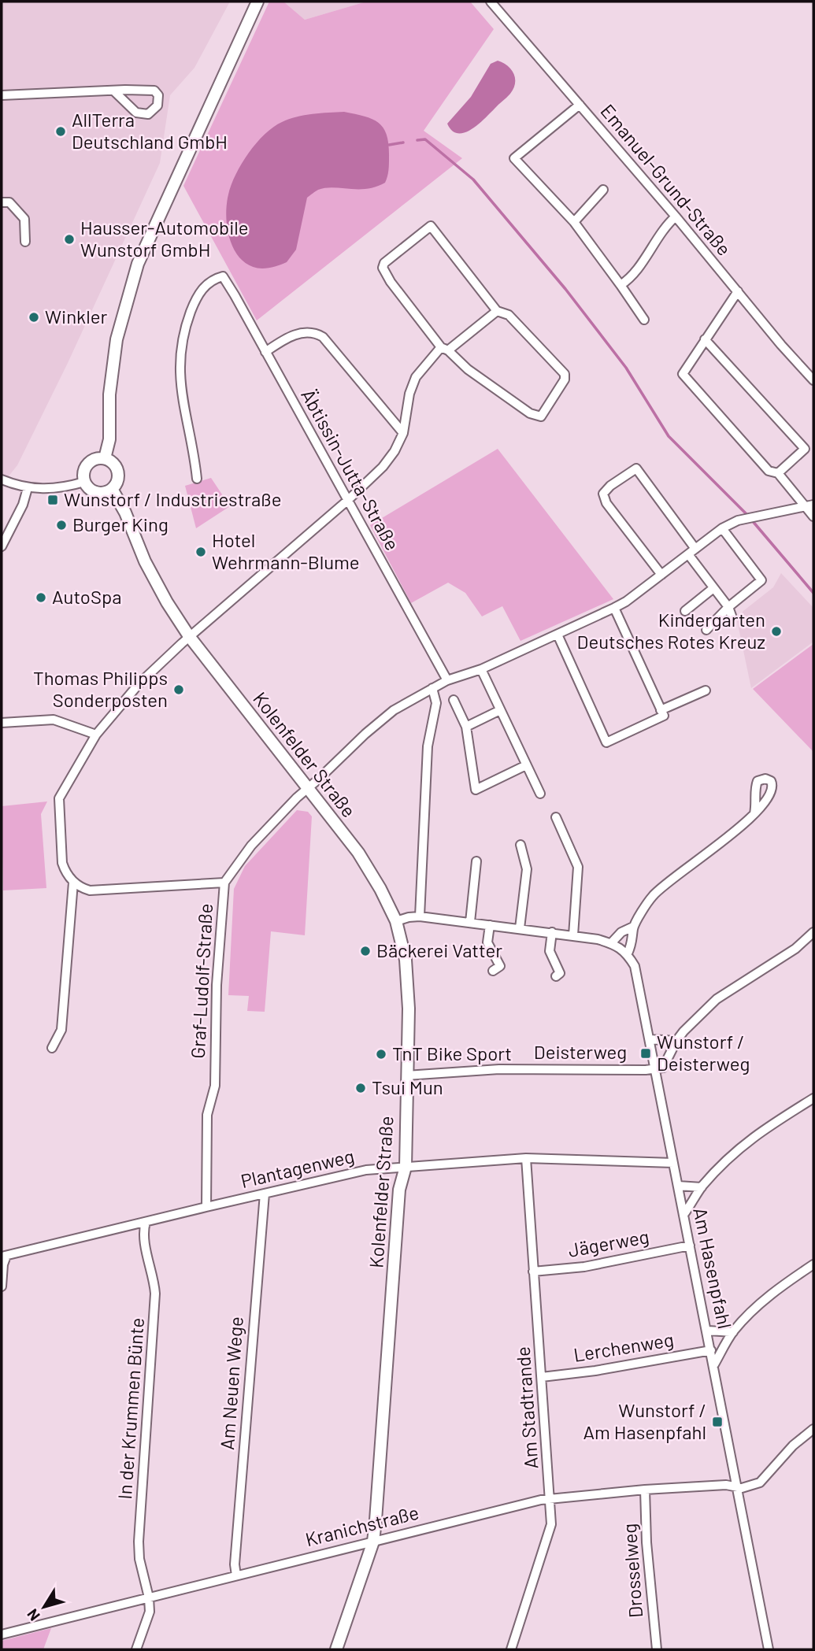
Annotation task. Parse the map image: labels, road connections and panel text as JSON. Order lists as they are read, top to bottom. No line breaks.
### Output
{"streets":{"main road":["Kolenfelder Straße"],"street":["Emanuel-Grund-Straße","Äbtissin-Jutta-Straße","Graf-Ludolf-Straße","Deisterweg","Plantagenweg","Jägerweg","Am Hasenpfahl","Lerchenweg","Am Neuen Wege","Am Stadtrande","In der Krummen Bünte","Kranichstraße","Drosselweg"]},"crossings":[["Äbtissin-Jutta-Straße","Graf-Ludolf-Straße"],["Kolenfelder Straße","Graf-Ludolf-Straße"],["Kolenfelder Straße","Deisterweg"],["Kolenfelder Straße","Plantagenweg"],["Kolenfelder Straße","Kranichstraße"],["Graf-Ludolf-Straße","Plantagenweg"],["Deisterweg","Am Hasenpfahl"],["Plantagenweg","Am Hasenpfahl"],["Plantagenweg","Am Neuen Wege"],["Plantagenweg","Am Stadtrande"],["Plantagenweg","In der Krummen Bünte"],["Jägerweg","Am Hasenpfahl"],["Jägerweg","Am Stadtrande"],["Am Hasenpfahl","Lerchenweg"],["Am Hasenpfahl","Kranichstraße"],["Lerchenweg","Am Stadtrande"],["Am Neuen Wege","Kranichstraße"],["Am Stadtrande","Kranichstraße"],["In der Krummen Bünte","Kranichstraße"],["Kranichstraße","Drosselweg"]],"places":{"other":["AllTerra Deutschland GmbH","Hausser-Automobile Wunstorf GmbH","Winkler","Burger King","Hotel Wehrmann-Blume","AutoSpa","Kindergarten Deutsches Rotes Kreuz","Thomas Philipps Sonderposten","Bäckerei Vatter","TnT Bike Sport","Tsui Mun"],"transit":["Wunstorf / Industriestraße","Wunstorf / Deisterweg","Wunstorf / Am Hasenpfahl"]},"north":"bottom left"}
